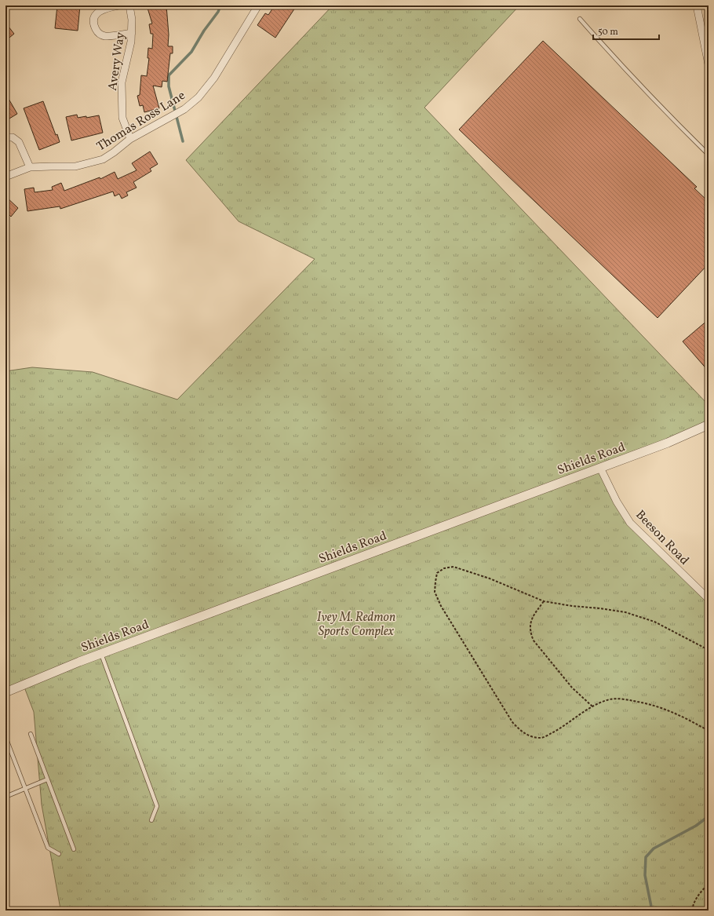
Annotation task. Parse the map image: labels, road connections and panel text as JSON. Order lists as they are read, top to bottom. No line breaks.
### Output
{"streets":{"street":["Avery Way","Thomas Ross Lane","Shields Road","Beeson Road"]},"crossings":[["Avery Way","Thomas Ross Lane"],["Shields Road","Beeson Road"]],"parks":["Ivey M. Redmon Sports Complex"],"scale_bar":"50 m"}
